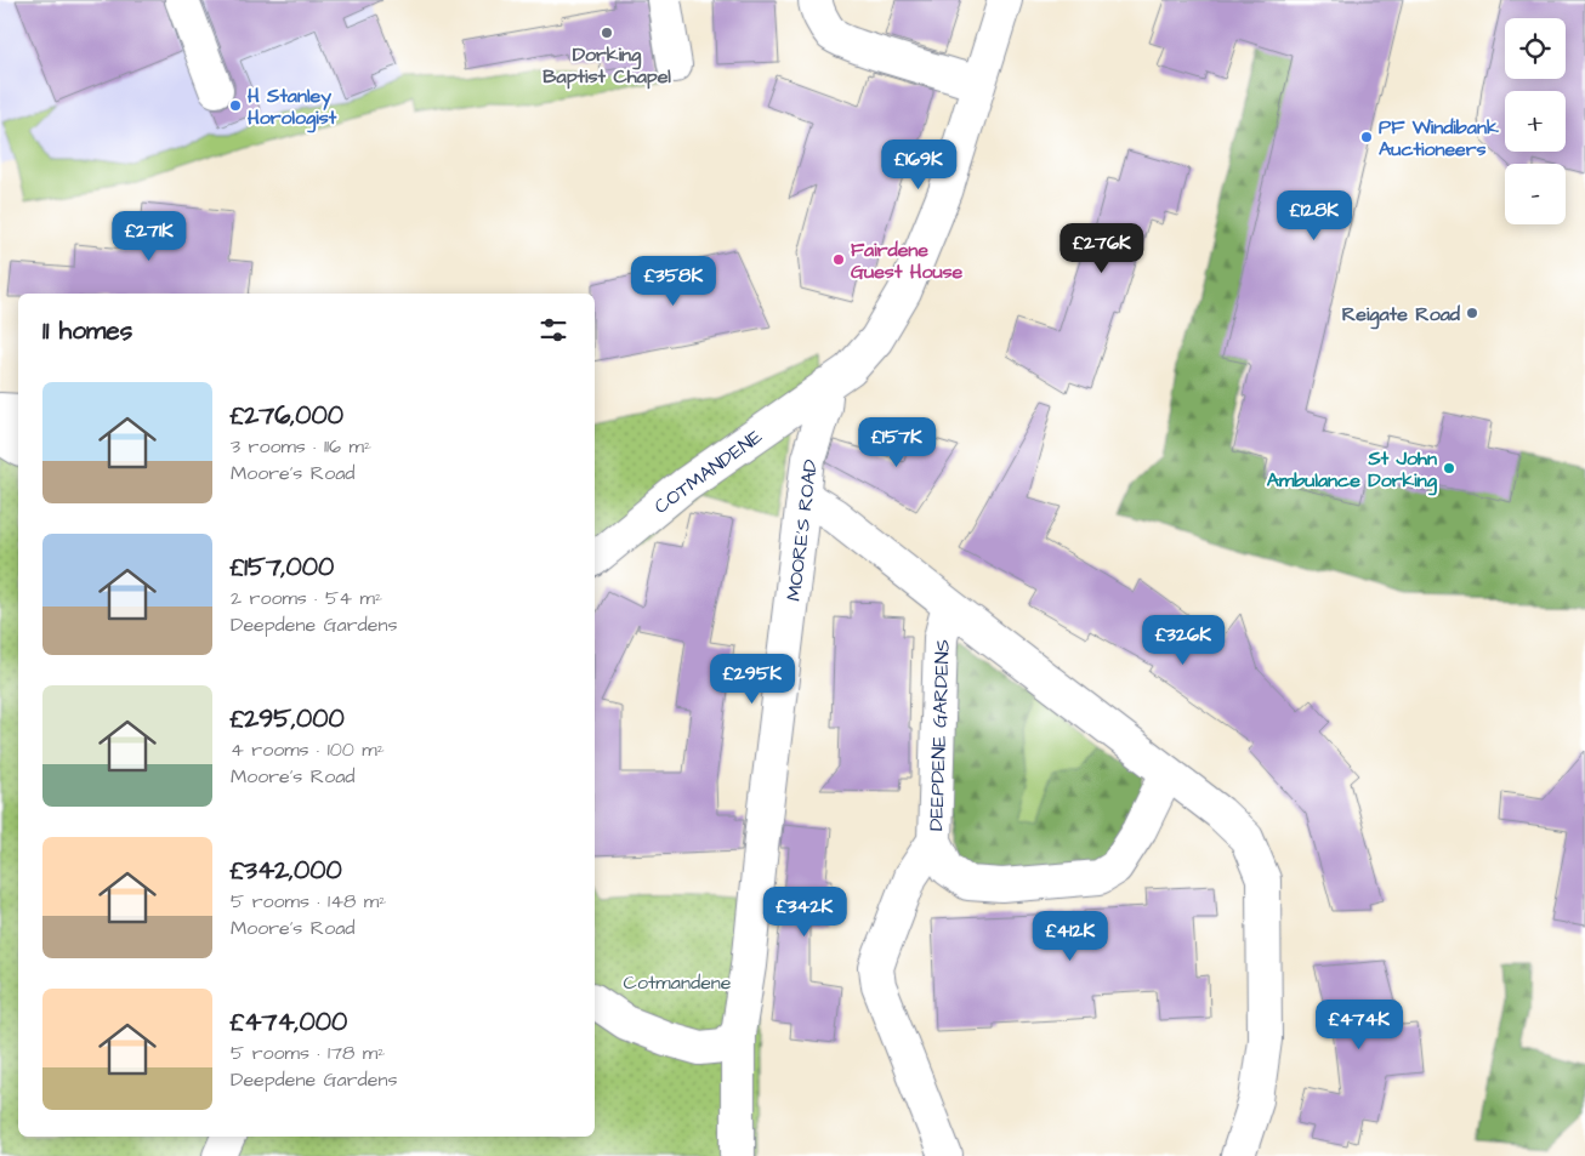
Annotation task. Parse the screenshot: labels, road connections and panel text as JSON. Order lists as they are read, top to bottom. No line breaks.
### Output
{"streets":{"street":["COTMANDENE","MOORE'S ROAD","DEEPDENE GARDENS"]},"crossings":[["COTMANDENE","MOORE'S ROAD"],["MOORE'S ROAD","DEEPDENE GARDENS"]],"parks":["Cotmandene"],"places":["Dorking Baptist Chapel","H Stanley Horologist","PF Windibank Auctioneers","Fairdene Guest House","Reigate Road","St John Ambulance Dorking"],"page":{"map_buttons":["+","−"],"price":["£169K","£128K","£271K","£276K","£358K","£157K","£326K","£295K","£342K","£412K","£474K"],"heading":"11 homes","list":[{"name":"£276,000","note":"3 rooms · 116 m² · Moore's Road"},{"name":"£157,000","note":"2 rooms · 54 m² · Deepdene Gardens"},{"name":"£295,000","note":"4 rooms · 100 m² · Moore's Road"},{"name":"£342,000","note":"5 rooms · 148 m² · Moore's Road"},{"name":"£474,000","note":"5 rooms · 178 m² · Deepdene Gardens"}]}}
